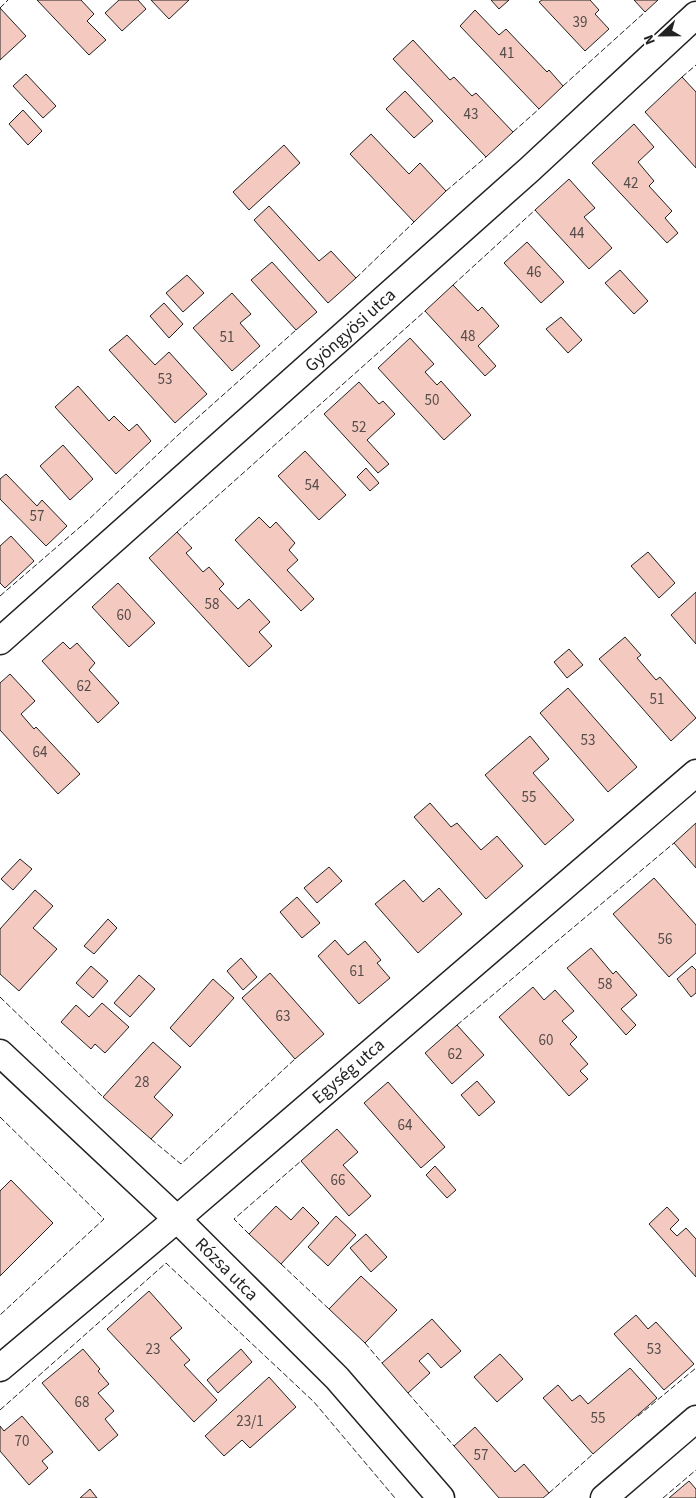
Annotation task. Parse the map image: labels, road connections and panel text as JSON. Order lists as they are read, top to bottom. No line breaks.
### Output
{"streets":{"street":["Gyöngyösi utca","Egység utca","Rózsa utca"]},"crossings":[["Egység utca","Rózsa utca"]],"house_numbers":["39","41","43","42","44","46","48","51","53","50","52","54","57","58","60","62","51","53","64","55","56","61","58","63","60","62","28","64","66","23","53","68","55","23/1","70","57"],"north":"left"}
